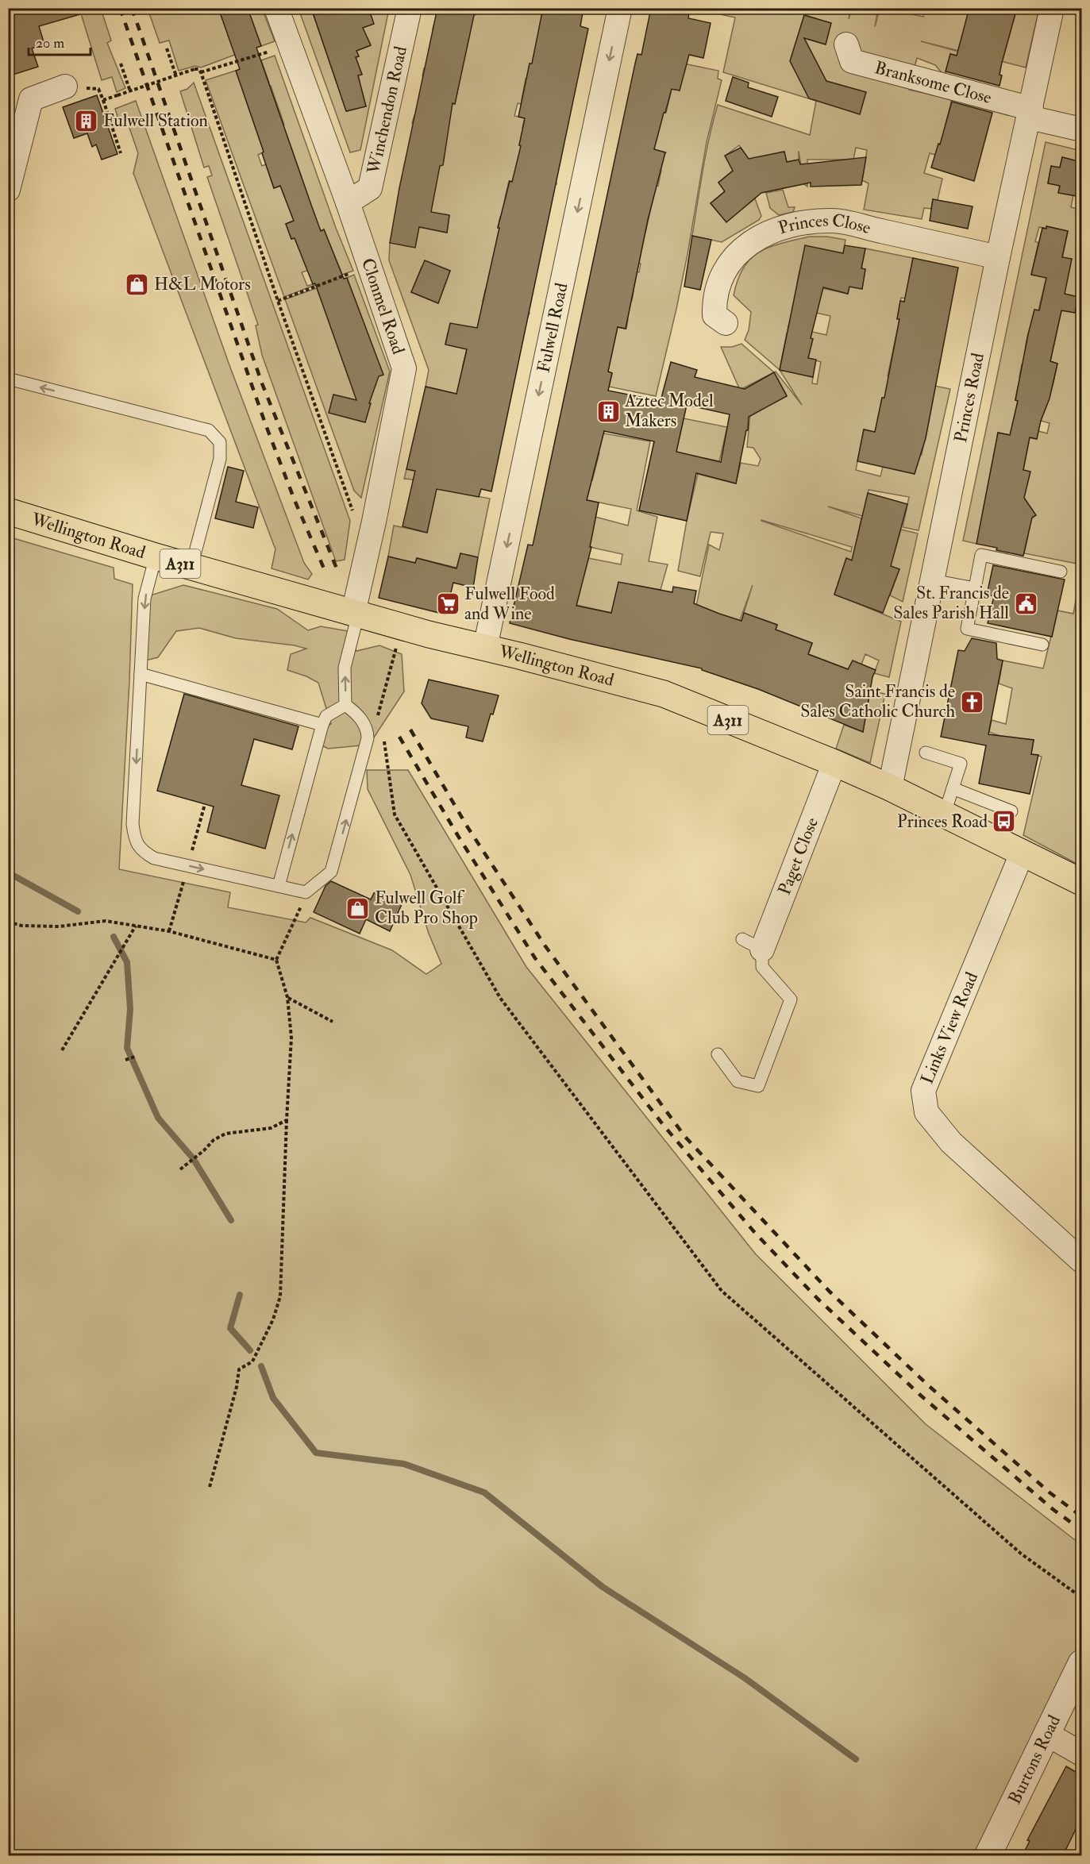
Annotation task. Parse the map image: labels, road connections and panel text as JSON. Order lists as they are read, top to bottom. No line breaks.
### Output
{"streets":{"main road":["Wellington Road","A311"],"street":["Branksome Close","Winchendon Road","Princes Close","Clonmel Road","Fulwell Road","Princes Road","Paget Close","Links View Road","Burtons Road"]},"crossings":[["Branksome Close","Princes Road"],["Winchendon Road","Clonmel Road"],["Princes Close","Princes Road"],["Clonmel Road","Wellington Road"],["Fulwell Road","Wellington Road"],["Princes Road","Wellington Road"],["Wellington Road","Paget Close"],["Wellington Road","Links View Road"]],"one_way":["Fulwell Road"],"places":{"building":["Fulwell Station","Aztec Model Makers"],"shop":["H&L Motors","Fulwell Golf Club Pro Shop"],"public building":["St. Francis de Sales Parish Hall"],"supermarket":["Fulwell Food and Wine"],"church":["Saint Francis de Sales Catholic Church"],"bus stop":["Princes Road"]},"scale_bar":"20 m"}
